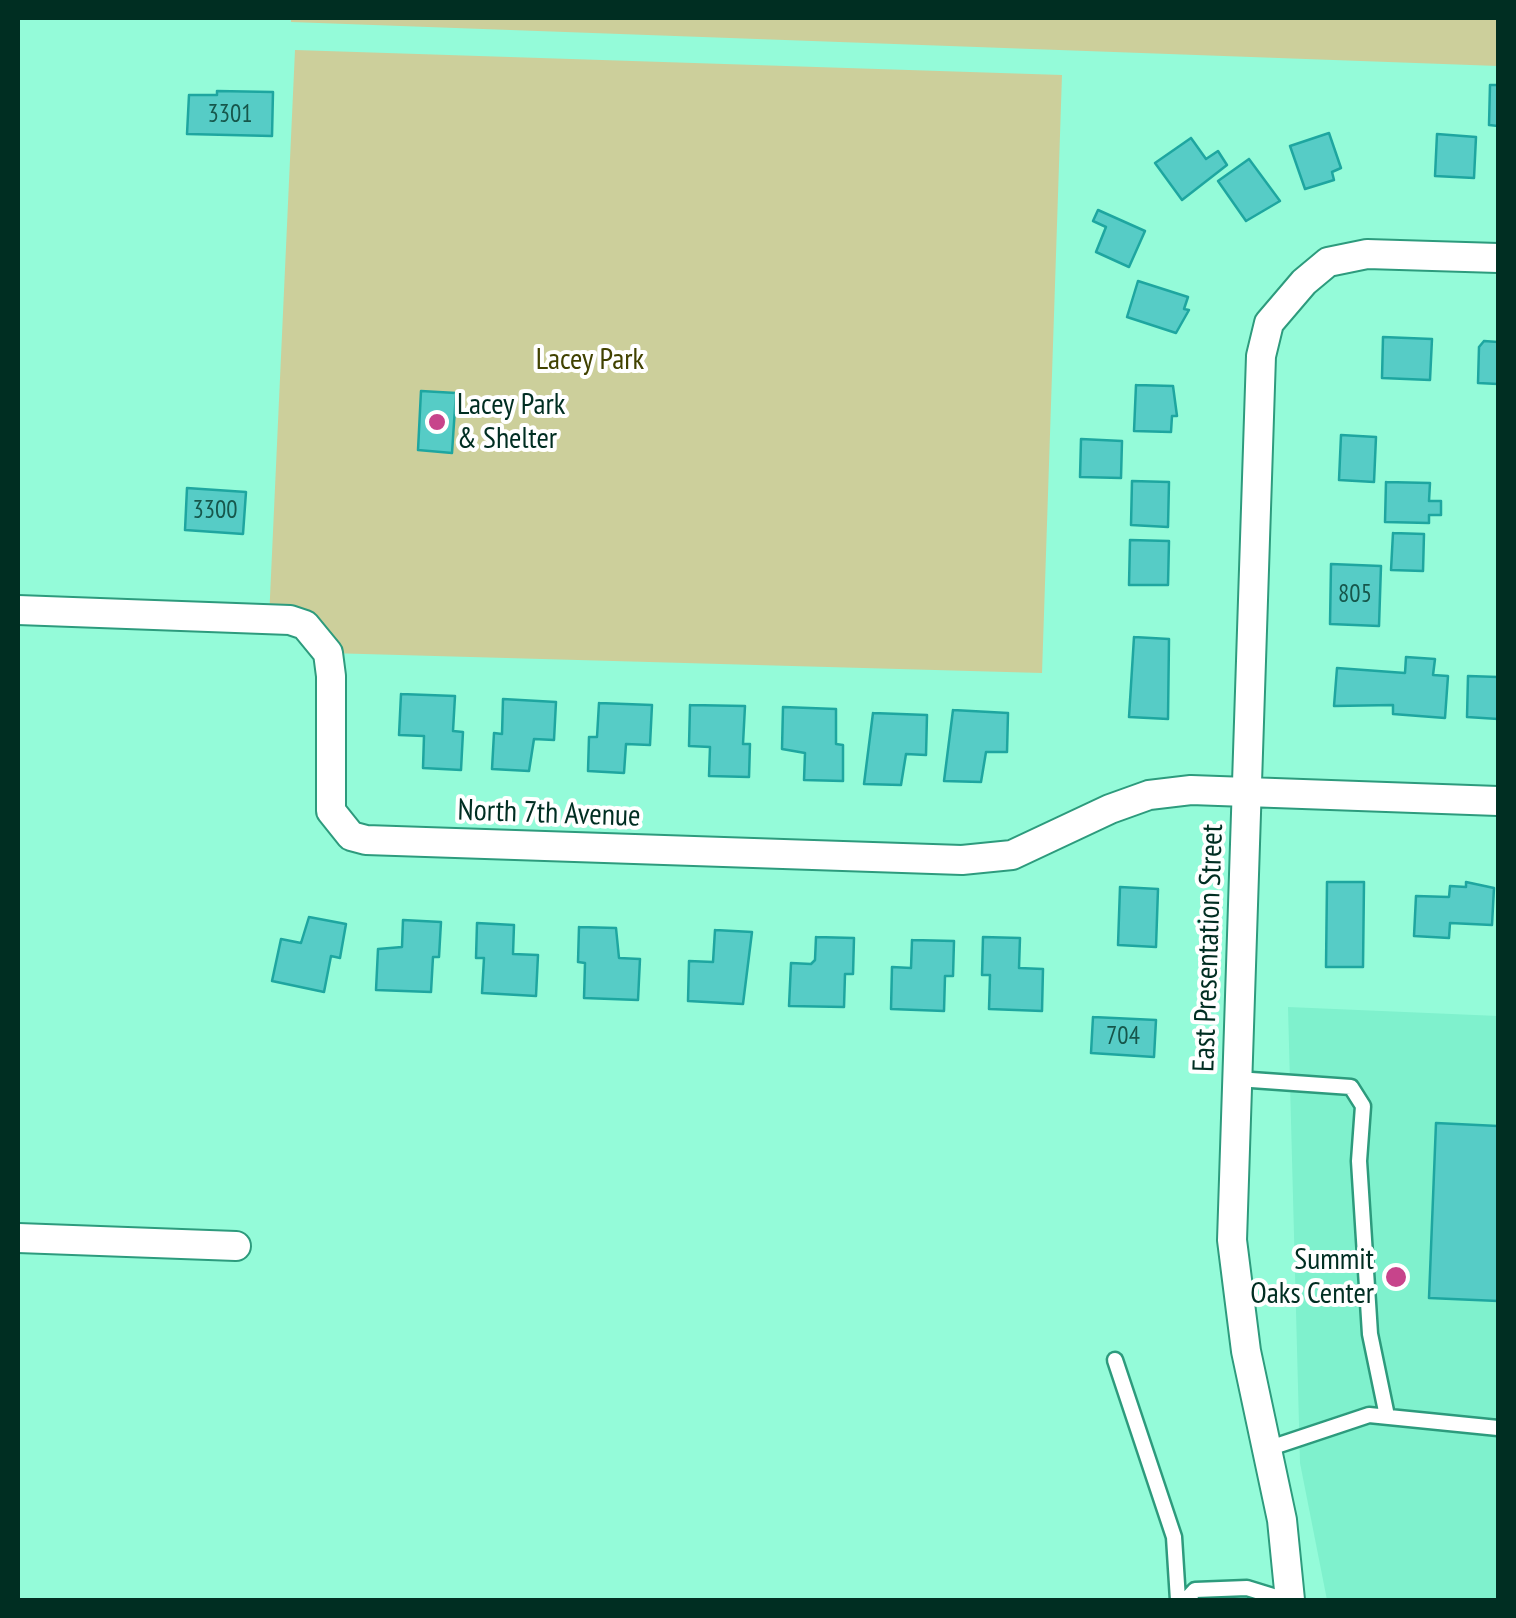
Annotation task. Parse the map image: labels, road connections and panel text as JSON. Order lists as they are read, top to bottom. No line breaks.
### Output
{"streets":{"street":["North 7th Avenue","East Presentation Street"]},"crossings":[["North 7th Avenue","East Presentation Street"]],"parks":["Lacey Park"],"places":["Lacey Park & Shelter","Summit Oaks Center"],"house_numbers":["3301","3300","805","704"]}
